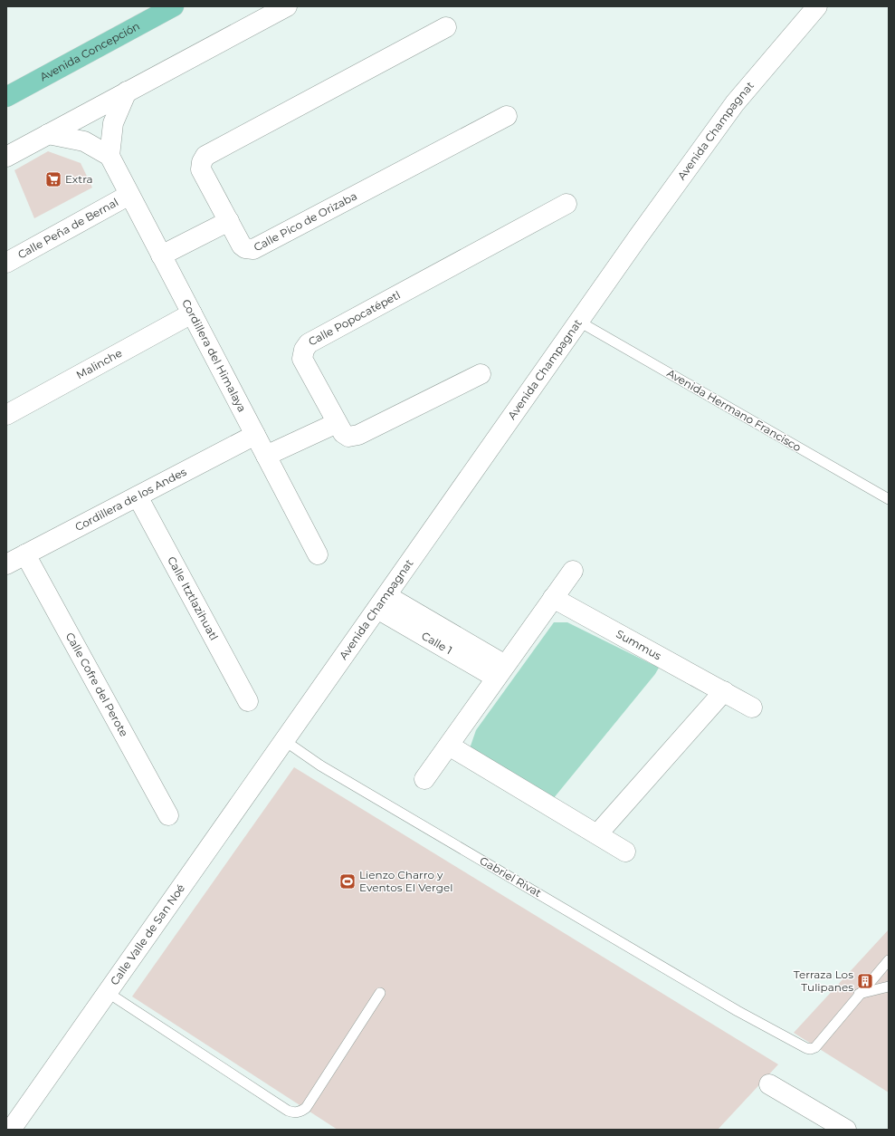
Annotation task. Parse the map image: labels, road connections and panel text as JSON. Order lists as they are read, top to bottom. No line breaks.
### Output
{"streets":{"main road":["Avenida Concepción"],"street":["Avenida Champagnat","Calle Pico de Orizaba","Calle Peña de Bernal","Calle Popocatépetl","Cordillera del Himalaya","Malinche","Cordillera de los Andes","Calle Itztlazihuatl","Calle 1","Summus","Calle Cofre del Perote","Calle Valle de San Noé"],"lane":["Avenida Hermano Francisco","Gabriel Rivat"]},"crossings":[["Avenida Champagnat","Avenida Hermano Francisco"],["Avenida Champagnat","Calle 1"],["Avenida Champagnat","Gabriel Rivat"],["Avenida Champagnat","Calle Valle de San Noé"],["Calle Peña de Bernal","Cordillera del Himalaya"],["Cordillera del Himalaya","Malinche"],["Cordillera del Himalaya","Cordillera de los Andes"],["Cordillera de los Andes","Calle Itztlazihuatl"],["Cordillera de los Andes","Calle Cofre del Perote"],["Gabriel Rivat","Calle Valle de San Noé"]],"places":{"supermarket":["Extra"],"sports":["Lienzo Charro y Eventos El Vergel"],"building":["Terraza Los Tulipanes"]}}
